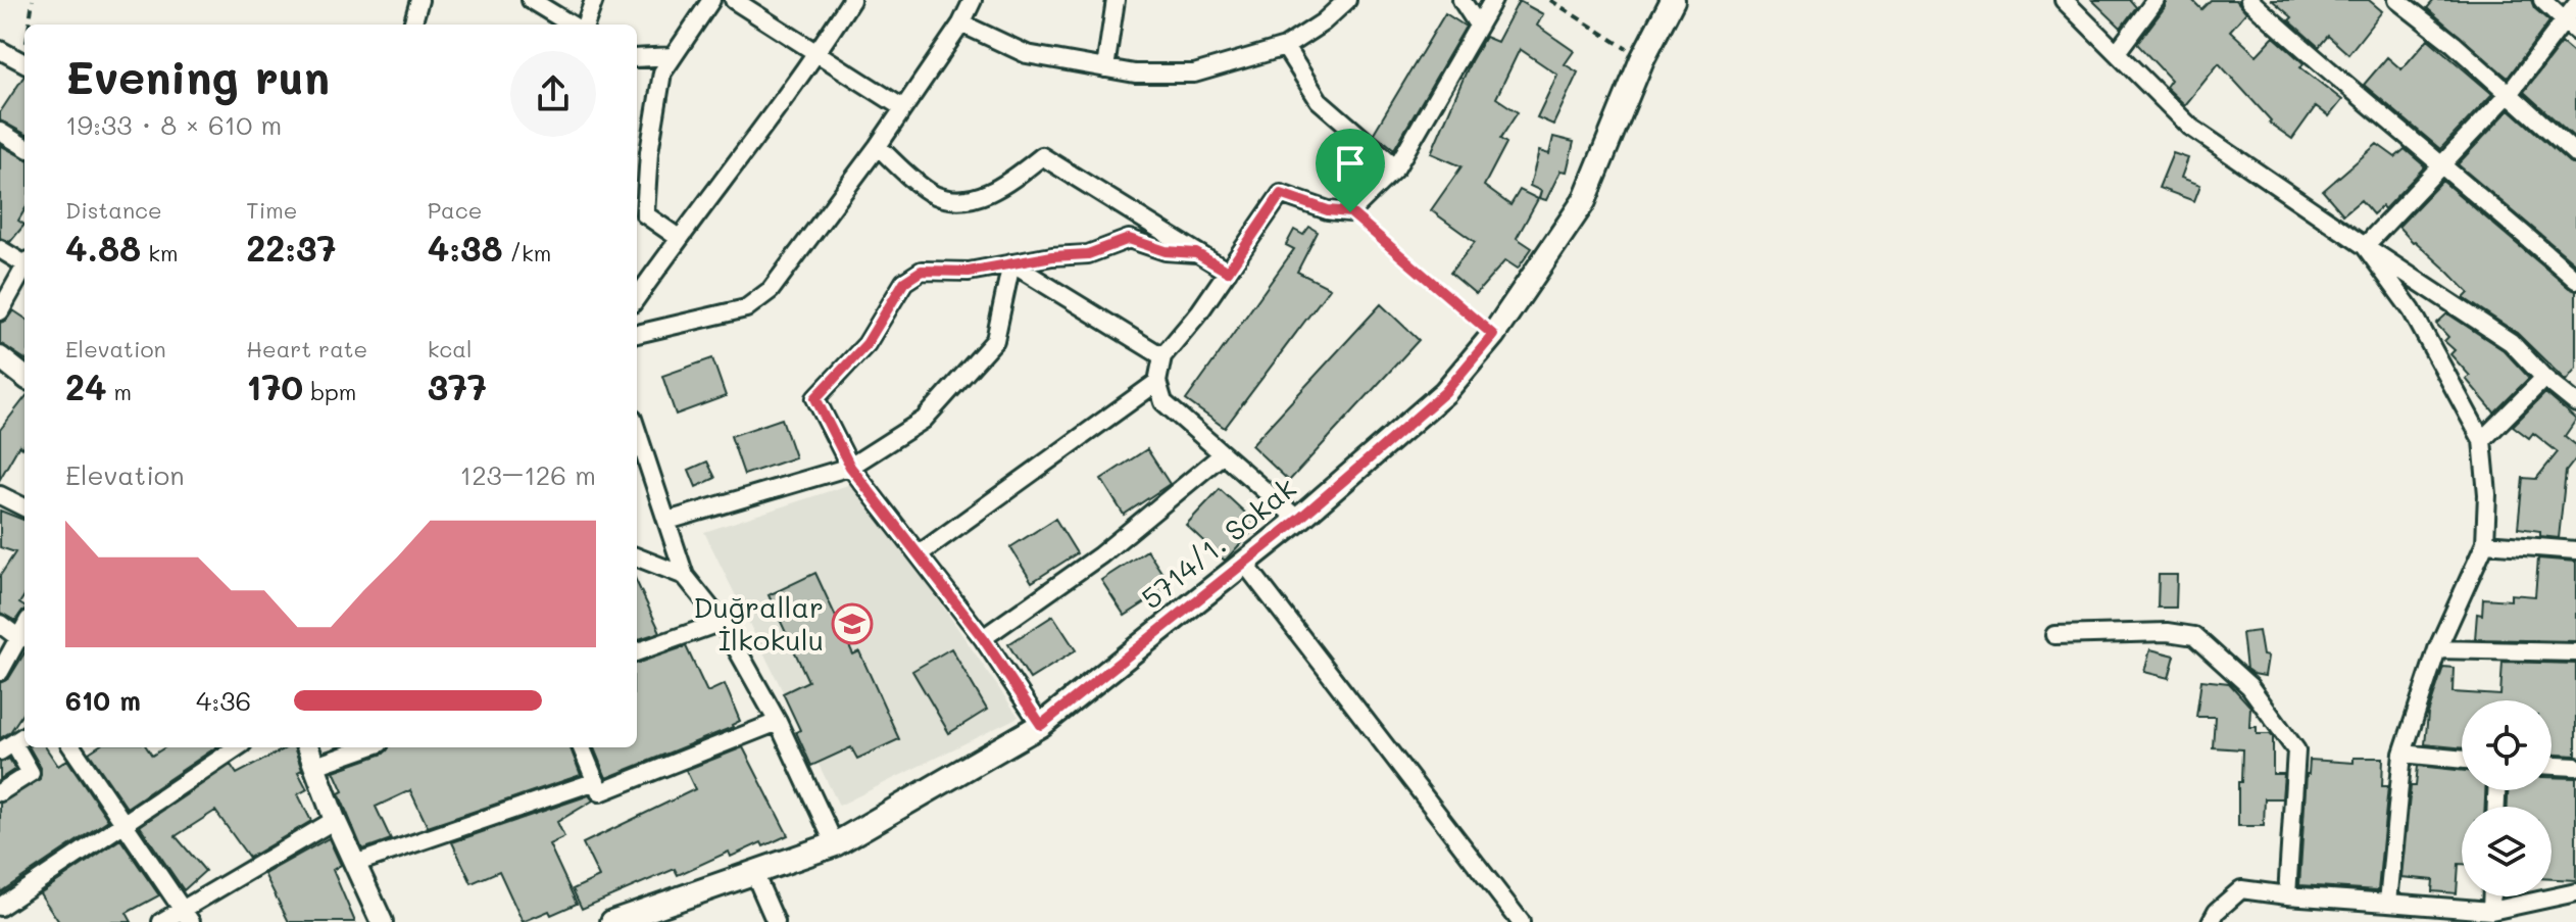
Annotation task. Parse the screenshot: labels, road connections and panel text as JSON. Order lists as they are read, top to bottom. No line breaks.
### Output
{"streets":{"main road":["5714/1. Sokak"]},"places":{"school or university":["Duğrallar İlkokulu"]},"page":{"heading":["Evening run","19:33 · 8 × 610 m"],"stats":[["Distance","4.88 km"],["Time","22:37"],["Pace","4:38 /km"],["Elevation","24 m"],["Heart rate","170 bpm"],["kcal","377"]],"chart":["Elevation","123–126 m"],"list":[{"name":"610 m","note":"4:36"}]}}
